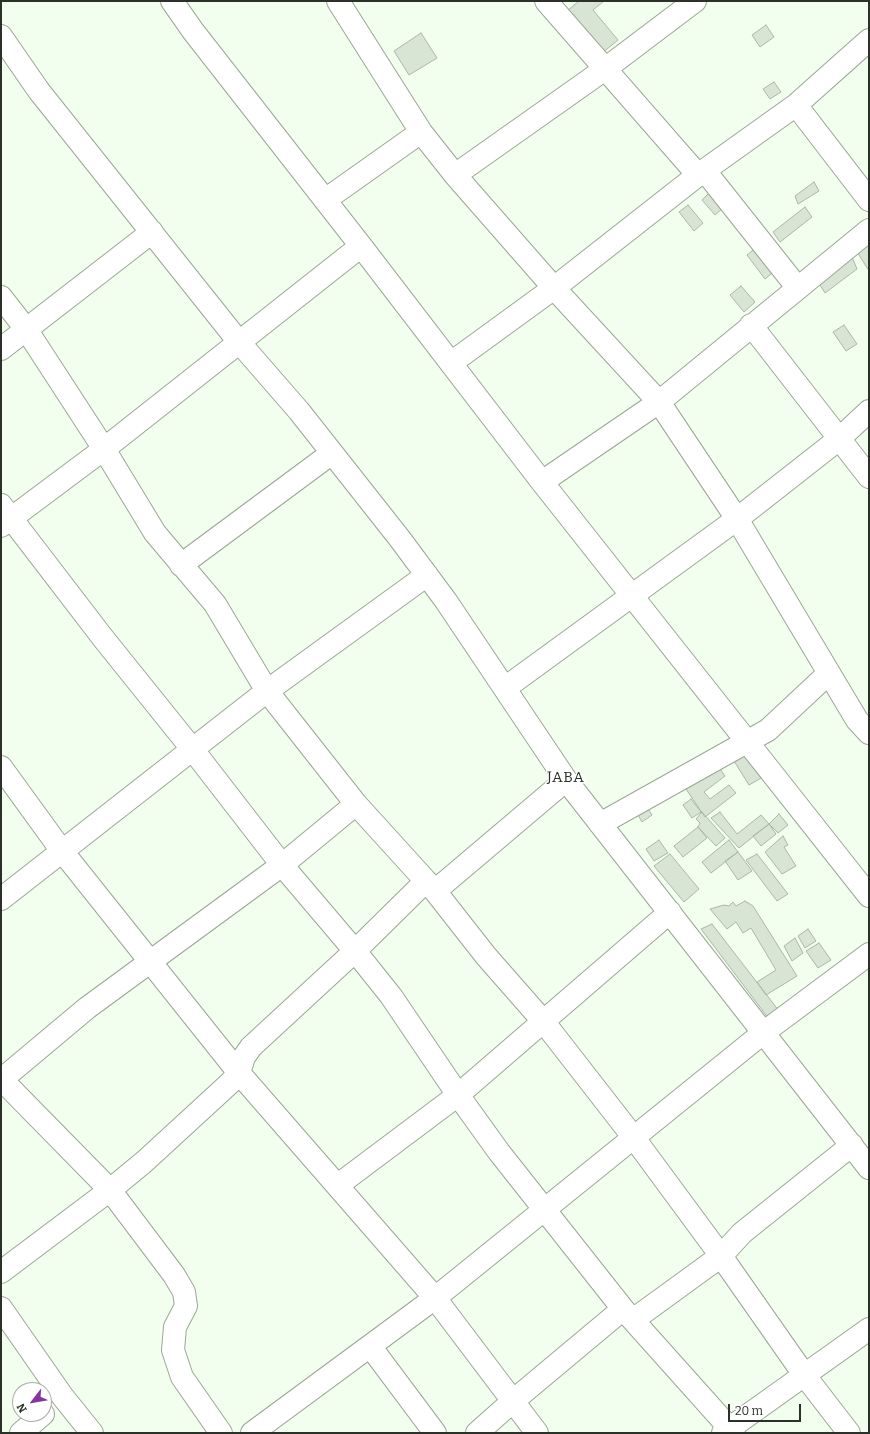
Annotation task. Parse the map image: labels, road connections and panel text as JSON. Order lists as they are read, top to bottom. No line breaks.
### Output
{"districts":["JABA"],"scale_bar":"20 m","north":"bottom left"}
